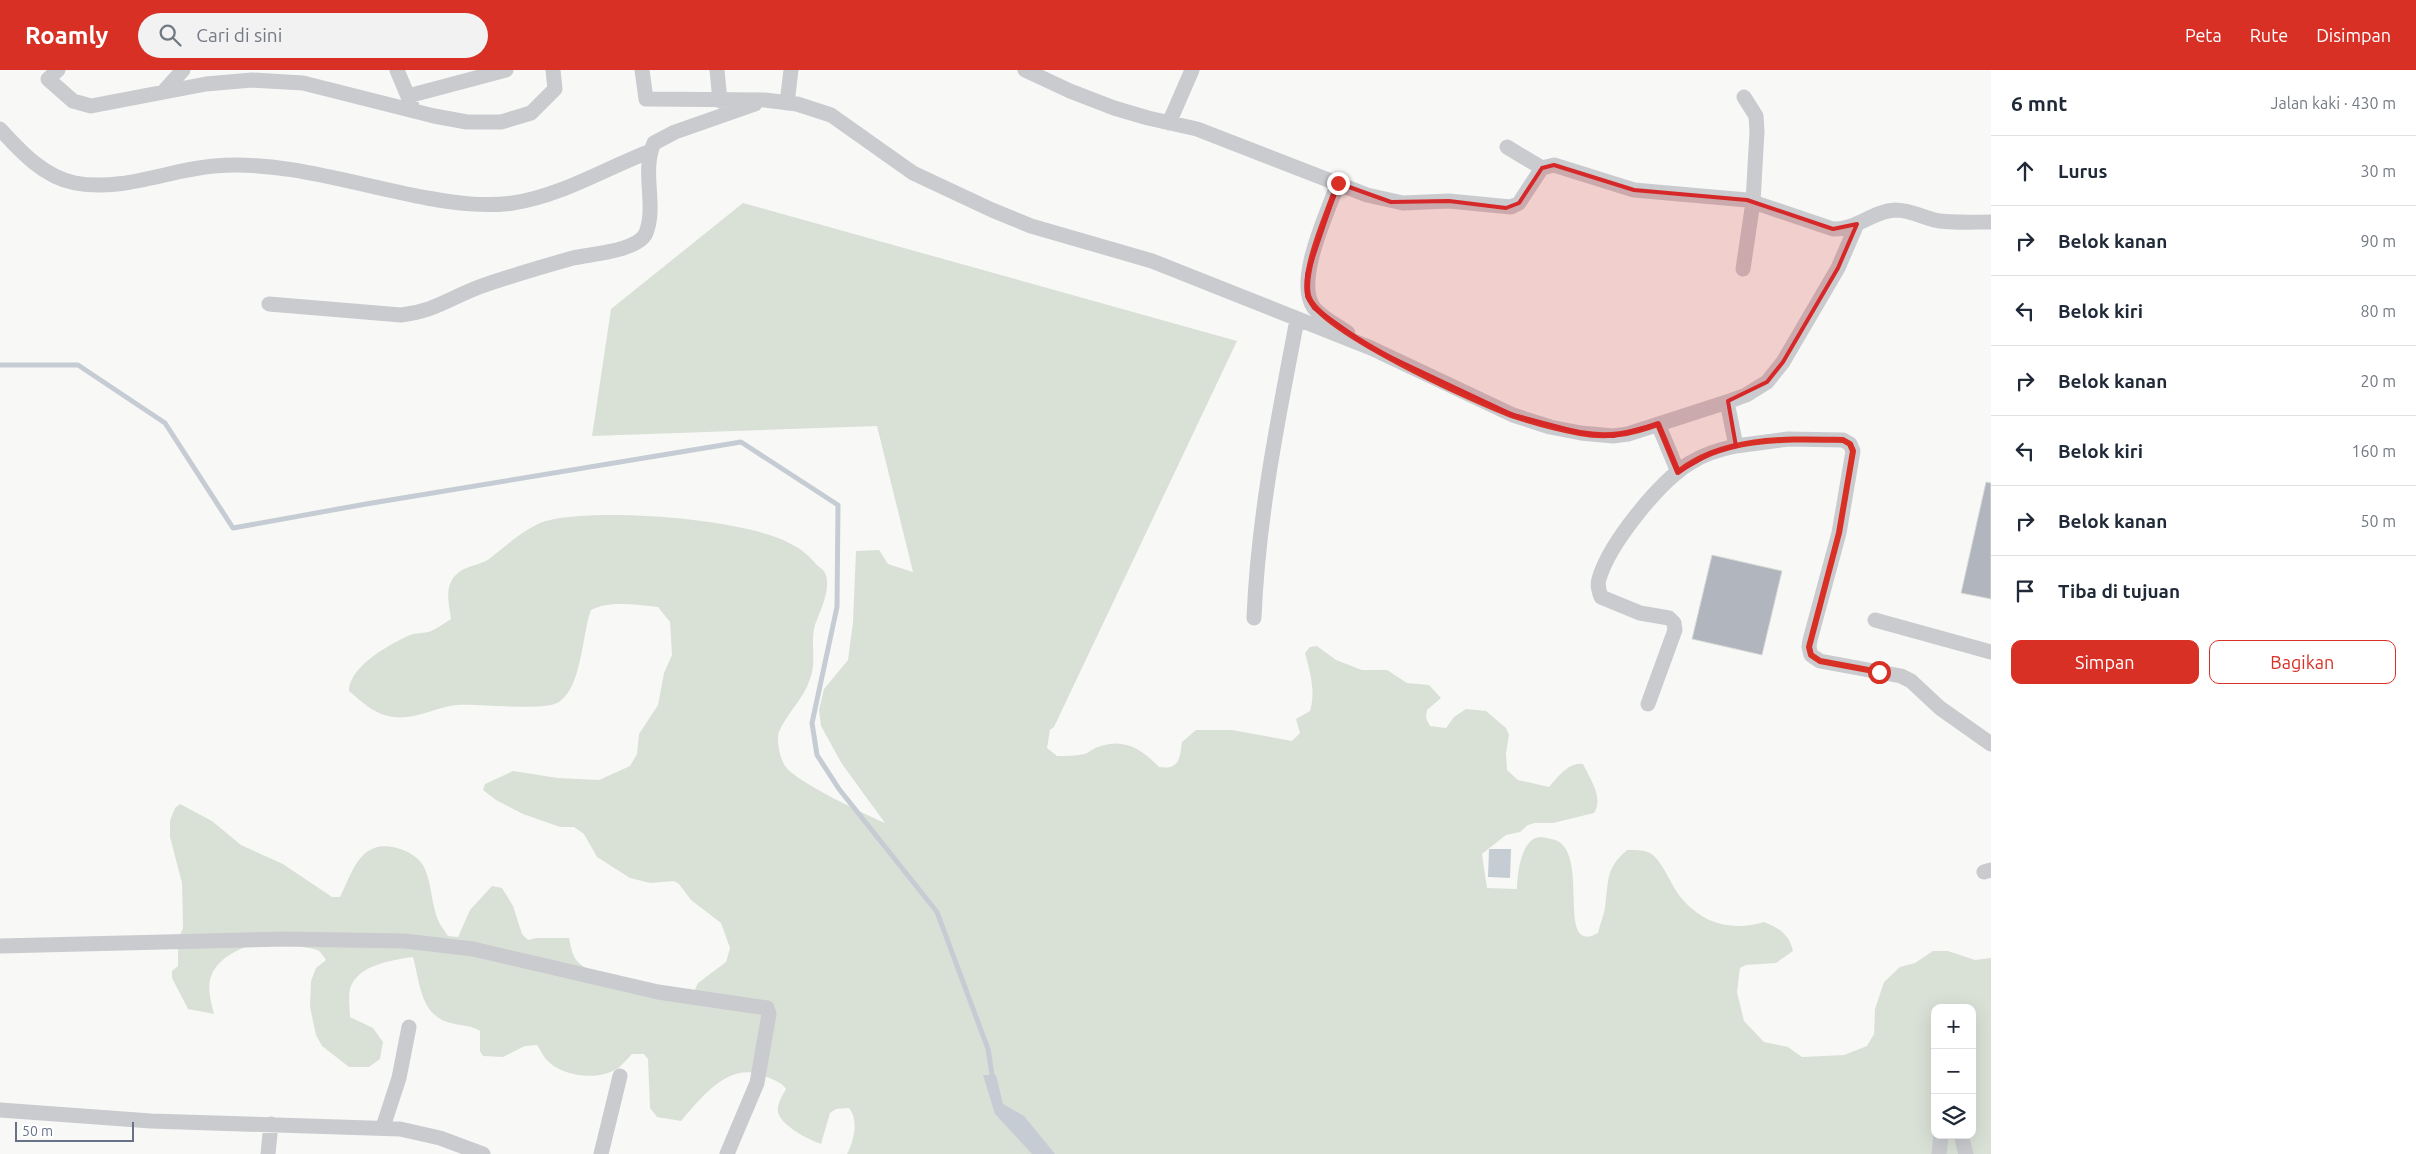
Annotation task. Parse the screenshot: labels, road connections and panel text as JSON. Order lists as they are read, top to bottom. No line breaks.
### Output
{"scale_bar":"50 m","page":{"header":"Roamly","search":"Cari di sini","nav":["Peta","Rute","Disimpan"],"heading":["6 mnt","Jalan kaki · 430 m"],"list":[["Lurus","30 m"],["Belok kanan","90 m"],["Belok kiri","80 m"],["Belok kanan","20 m"],["Belok kiri","160 m"],["Belok kanan","50 m"],"Tiba di tujuan"],"buttons":["Simpan","Bagikan"],"map_buttons":["+","−"],"scale":"50 m"}}
